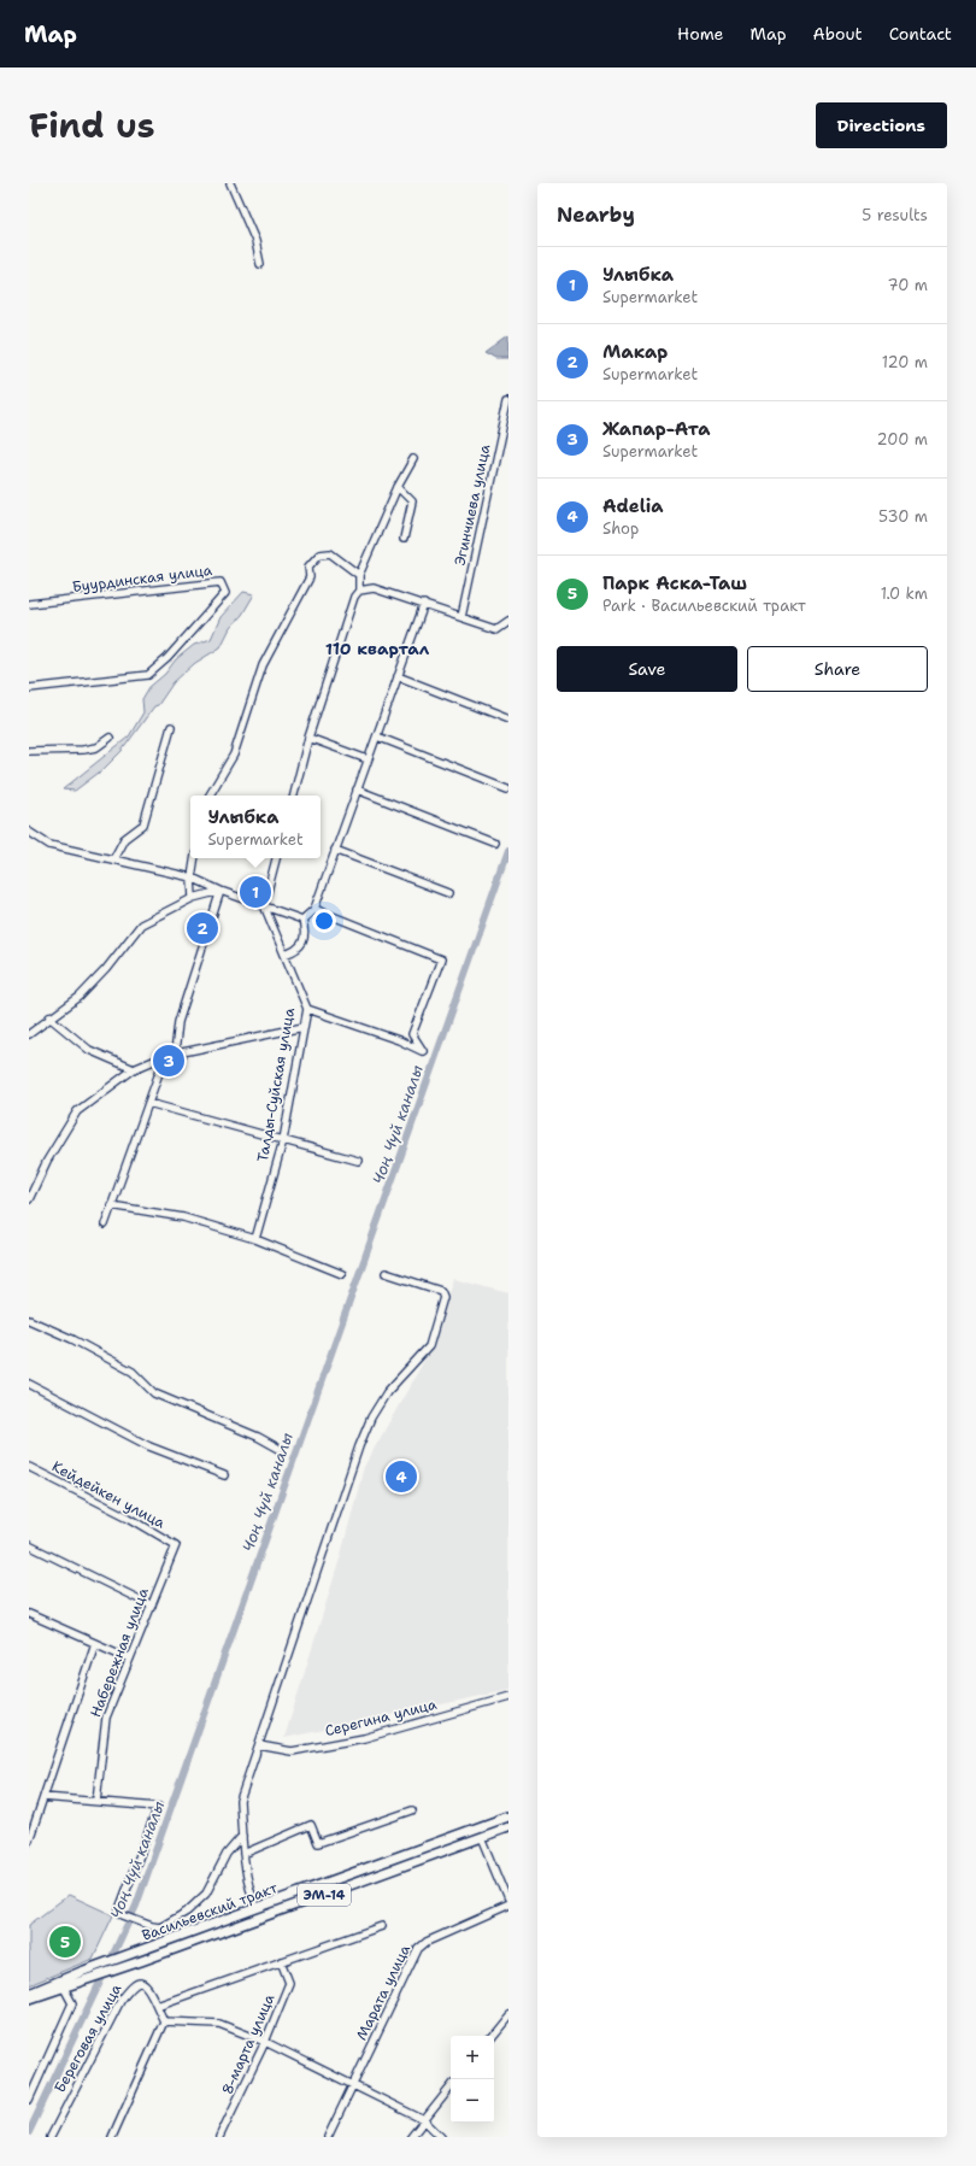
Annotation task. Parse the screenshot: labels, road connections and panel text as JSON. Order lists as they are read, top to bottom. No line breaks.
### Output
{"streets":{"main road":["ЭМ-14","Васильевский тракт"],"street":["Эгинчиева улица","Буурдинская улица","Талды-Суйская улица","Кейдейкен улица","Набережная улица","Серегина улица","Марата улица","Береговая улица","8-марта улица"]},"crossings":[["Кейдейкен улица","Набережная улица"]],"districts":["110 квартал"],"water":["Чоң Чүй каналы"],"page":{"header":"Map","nav":["Home","Map","About","Contact"],"title":"Find us","buttons":["Directions",["Save","Share"]],"heading":["Nearby","5 results"],"list":[{"mark":"1","name":"Улыбка","note":"Supermarket","value":"70 m"},{"mark":"2","name":"Макар","note":"Supermarket","value":"120 m"},{"mark":"3","name":"Жапар-Ата","note":"Supermarket","value":"200 m"},{"mark":"4","name":"Adelia","note":"Shop","value":"530 m"},{"mark":"5","name":"Парк Аска-Таш","note":"Park · Васильевский тракт","value":"1.0 km"}],"popup":["Улыбка","Supermarket"],"pins":["1","2","3","4","5"],"map_buttons":["+","−"]}}
